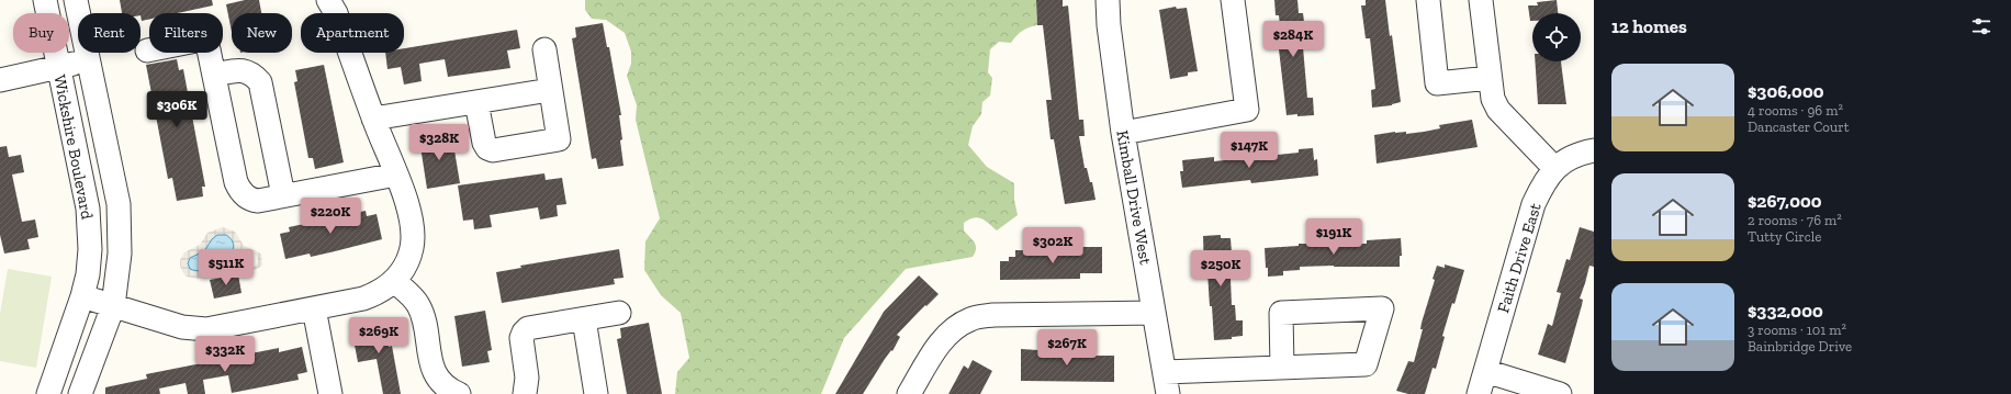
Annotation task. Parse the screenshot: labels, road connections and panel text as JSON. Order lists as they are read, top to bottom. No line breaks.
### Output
{"streets":{"street":["Wickshire Boulevard","Kimball Drive West","Faith Drive East"]},"page":{"heading":"12 homes","chip":["Buy","Rent","Filters","New","Apartment"],"price":["$284K","$306K","$328K","$147K","$220K","$191K","$302K","$511K","$250K","$269K","$267K","$332K"],"list":[{"name":"$306,000","note":"4 rooms · 96 m² · Dancaster Court"},{"name":"$267,000","note":"2 rooms · 76 m² · Tutty Circle"},{"name":"$332,000","note":"3 rooms · 101 m² · Bainbridge Drive"}]}}
